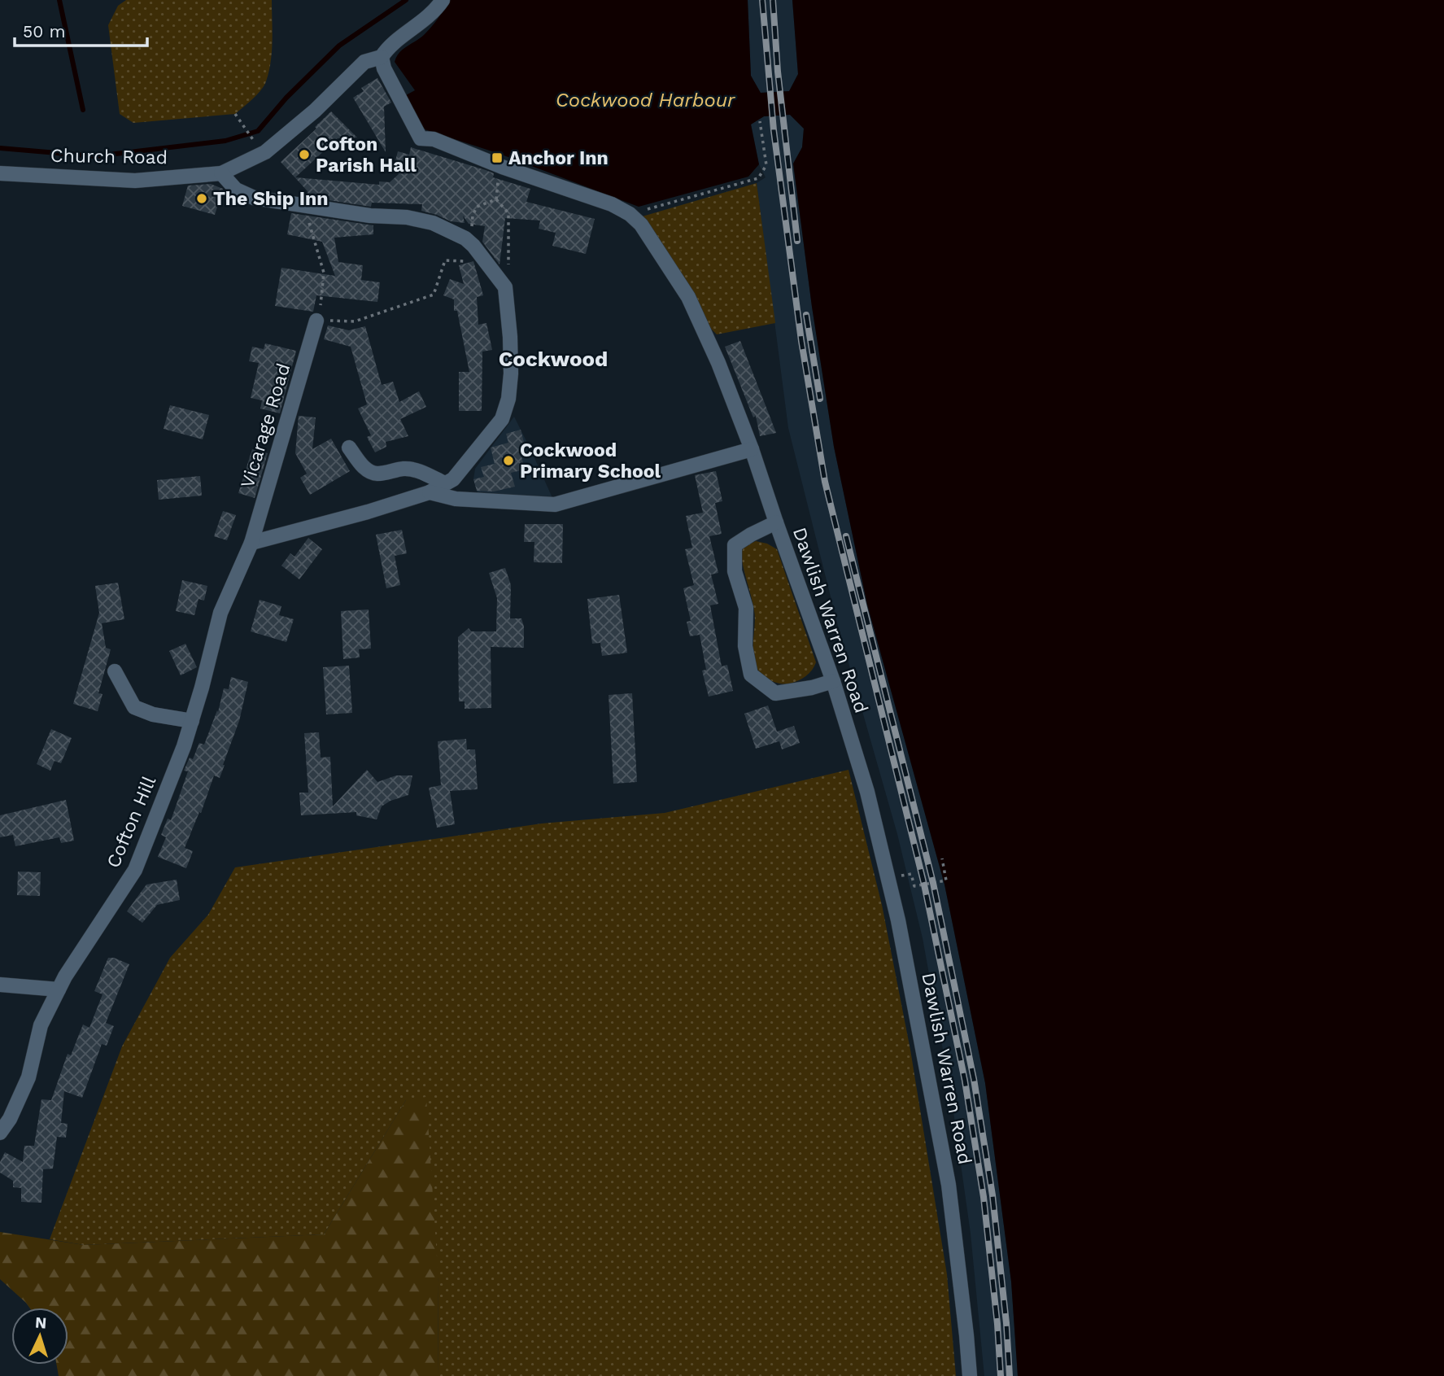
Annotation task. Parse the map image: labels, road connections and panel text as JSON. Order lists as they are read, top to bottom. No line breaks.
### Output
{"streets":{"street":["Church Road","Vicarage Road","Dawlish Warren Road","Cofton Hill"]},"crossings":[["Church Road","Dawlish Warren Road"],["Vicarage Road","Cofton Hill"]],"districts":["Cockwood"],"water":["Cockwood Harbour"],"places":{"other":["Cofton Parish Hall","The Ship Inn","Cockwood Primary School"],"transit":["Anchor Inn"]},"scale_bar":"50 m","north":"top"}
